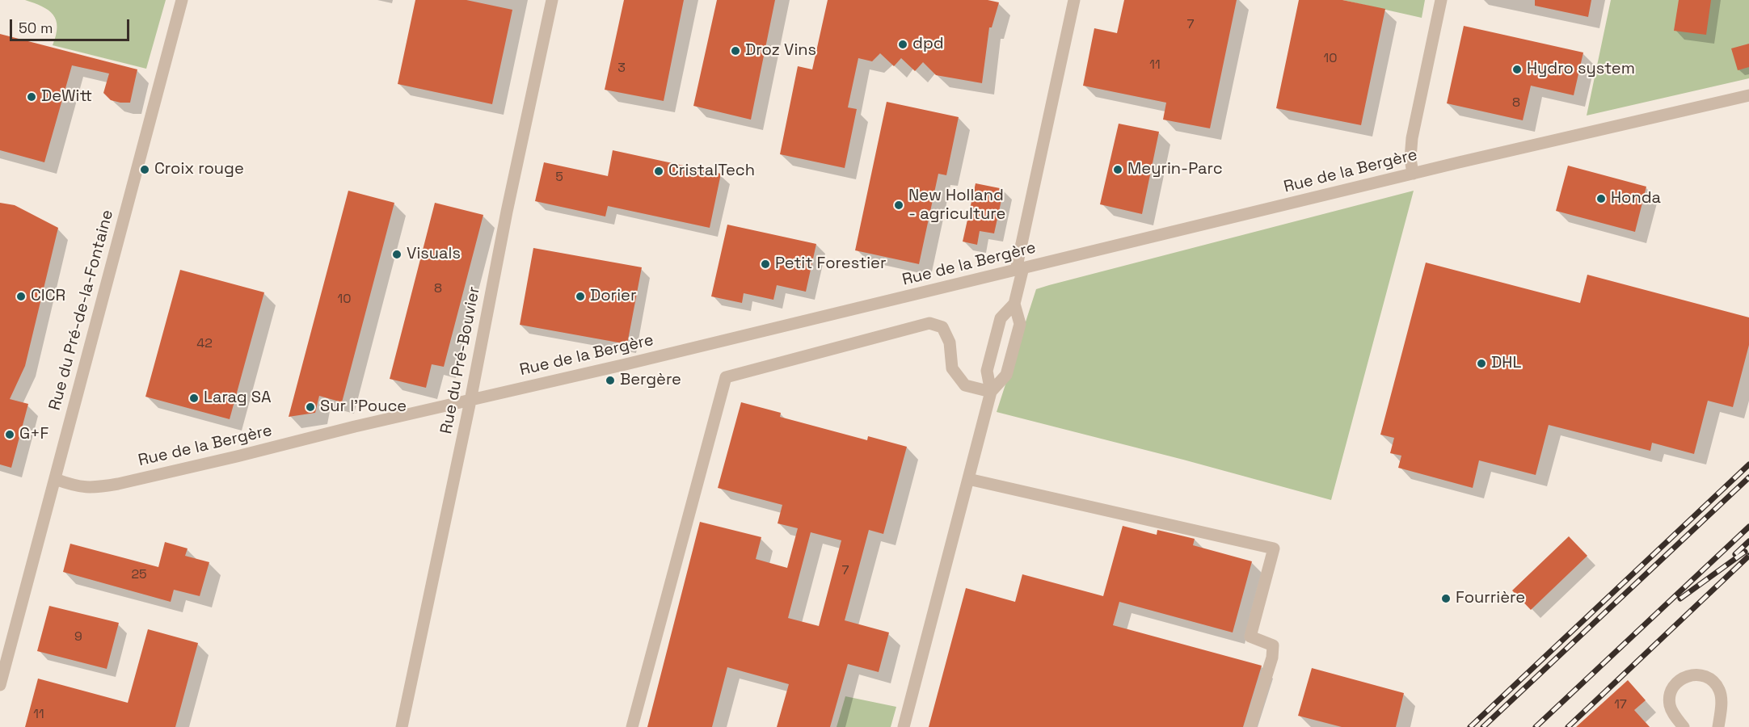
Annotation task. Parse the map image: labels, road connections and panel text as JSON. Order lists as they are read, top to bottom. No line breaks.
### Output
{"streets":{"street":["Rue de la Bergère","Rue du Pré-de-la-Fontaine","Rue du Pré-Bouvier"]},"crossings":[["Rue de la Bergère","Rue du Pré-de-la-Fontaine"],["Rue de la Bergère","Rue du Pré-Bouvier"]],"places":["dpd","Droz Vins","Hydro system","DeWitt","Croix rouge","Meyrin-Parc","CristalTech","Honda","New Holland - agriculture","Visuals","Petit Forestier","CICR","Dorier","DHL","Bergère","Larag SA","Sur l'Pouce","G+F","Fourrière"],"house_numbers":["7","10","11","3","8","5","8","10","42","7","25","9","17","11"],"scale_bar":"50 m"}
